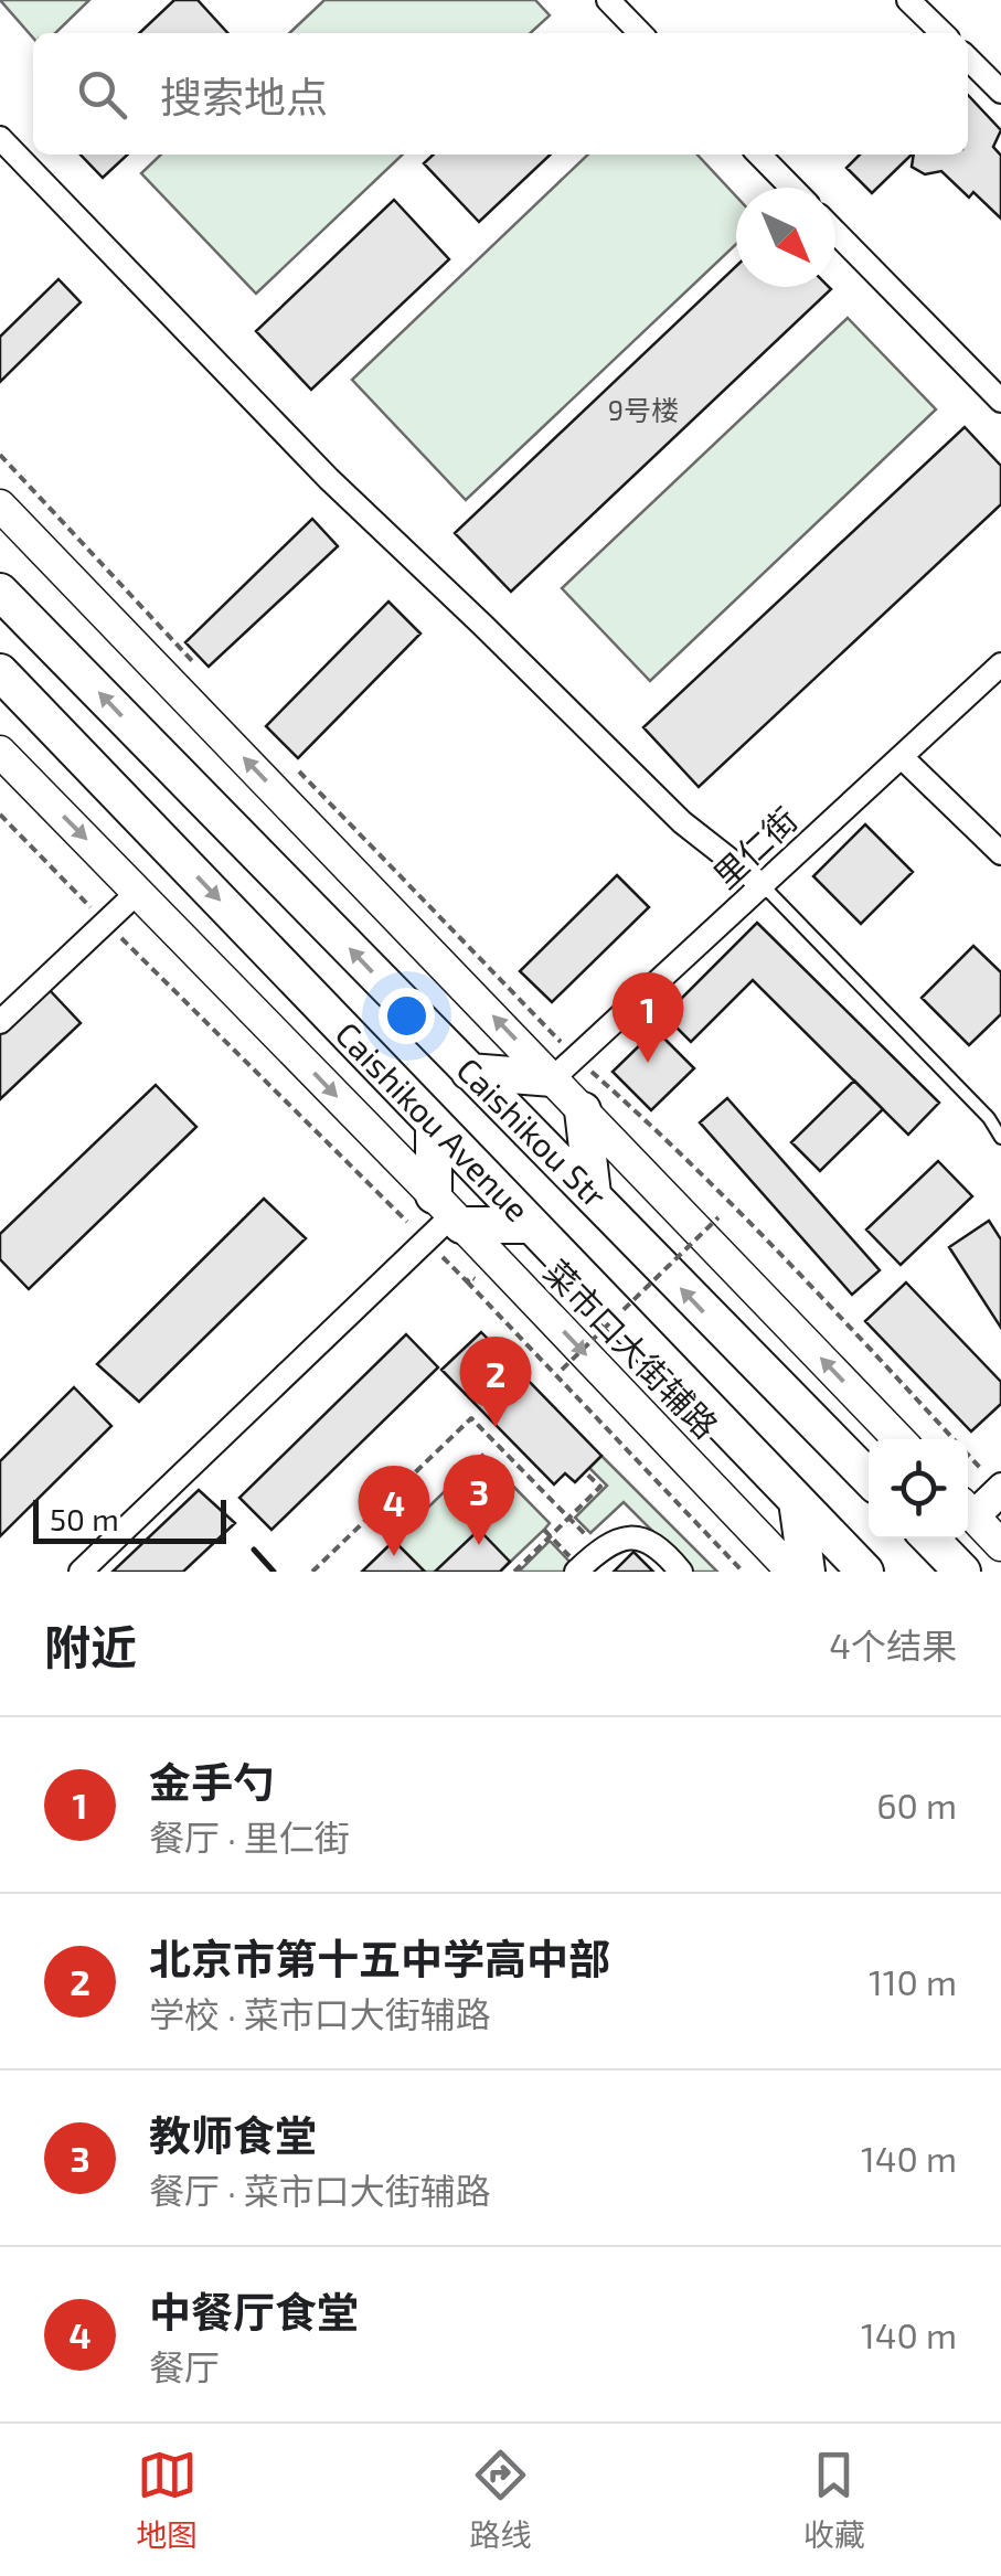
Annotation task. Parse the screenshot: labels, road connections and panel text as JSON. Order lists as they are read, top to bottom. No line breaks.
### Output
{"streets":{"main road":["Caishikou Avenue","Caishikou Str"],"street":["里仁街","菜市口大街辅路"]},"one_way":["Caishikou Avenue","Caishikou Str"],"house_numbers":["9号楼"],"scale_bar":"50 m","north":"bottom right","page":{"search":"搜索地点","pins":["1","2","3","4"],"scale":"50 m","heading":["附近","4个结果"],"list":[{"mark":"1","name":"金手勺","note":"餐厅 · 里仁街","value":"60 m"},{"mark":"2","name":"北京市第十五中学高中部","note":"学校 · 菜市口大街辅路","value":"110 m"},{"mark":"3","name":"教师食堂","note":"餐厅 · 菜市口大街辅路","value":"140 m"},{"mark":"4","name":"中餐厅食堂","note":"餐厅","value":"140 m"}],"nav":["地图","路线","收藏"]}}
